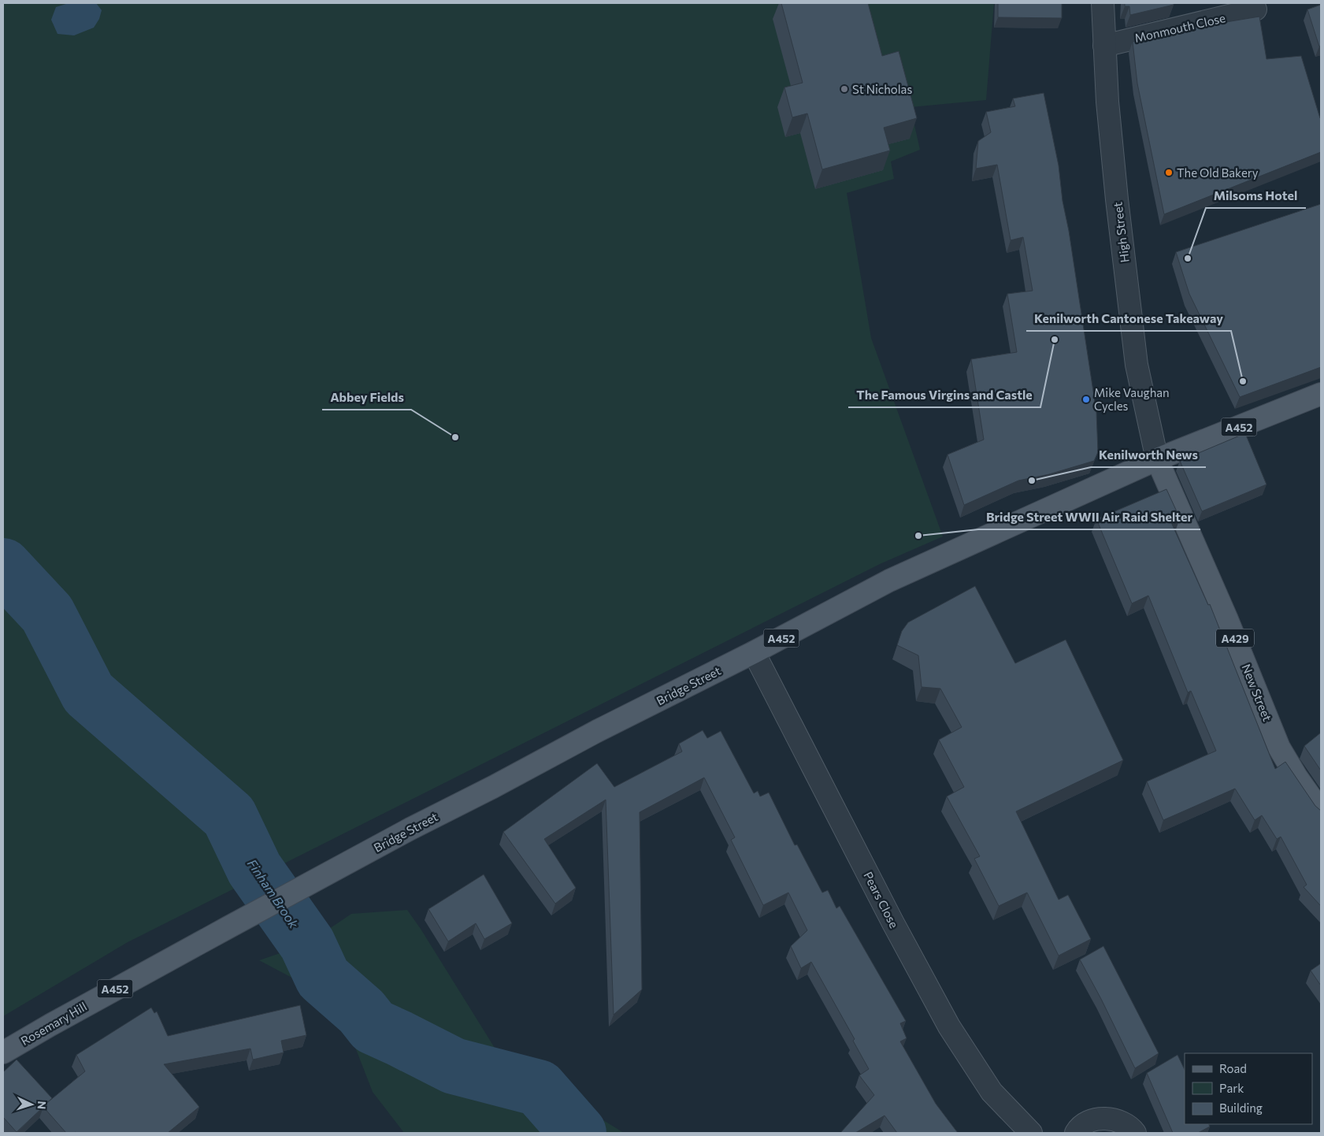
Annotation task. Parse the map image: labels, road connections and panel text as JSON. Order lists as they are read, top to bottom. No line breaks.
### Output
{"streets":{"main road":["A452","A429","Bridge Street","New Street","Rosemary Hill"],"street":["Monmouth Close","High Street","Pears Close"]},"crossings":[["Monmouth Close","High Street"],["High Street","A452"],["High Street","Bridge Street"],["High Street","New Street"],["A452","Bridge Street"],["A452","New Street"],["Bridge Street","New Street"],["Bridge Street","Pears Close"],["Bridge Street","Rosemary Hill"]],"water":["Finham Brook"],"places":["St Nicholas","The Old Bakery","Milsoms Hotel","The Famous Virgins and Castle","Kenilworth Cantonese Takeaway","Mike Vaughan Cycles","Abbey Fields","Kenilworth News","Bridge Street WWII Air Raid Shelter"],"legend":["Road","Park","Building"],"north":"right"}
